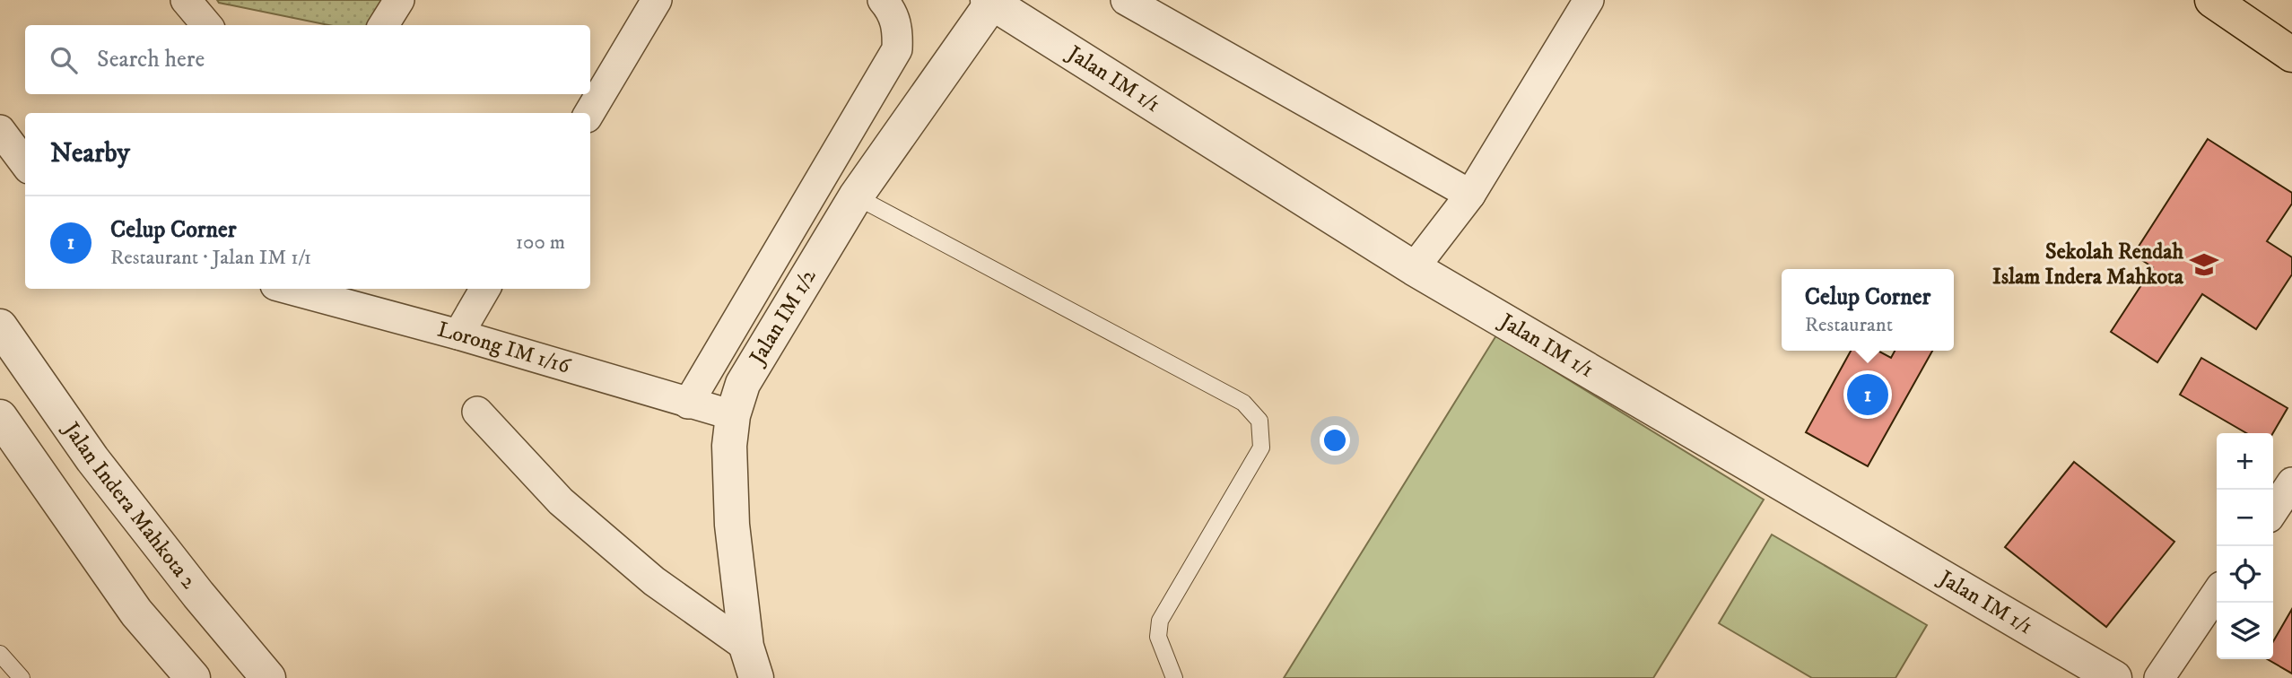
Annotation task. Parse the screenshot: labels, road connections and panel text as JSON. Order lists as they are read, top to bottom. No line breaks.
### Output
{"streets":{"street":["Jalan IM 1/1","Jalan IM 1/2","Lorong IM 1/16","Jalan Indera Mahkota 2"]},"crossings":[["Jalan IM 1/1","Jalan IM 1/2"],["Jalan IM 1/2","Lorong IM 1/16"]],"places":{"school or university":["Sekolah Rendah Islam Indera Mahkota"]},"page":{"search":"Search here","heading":"Nearby","list":[{"mark":"1","name":"Celup Corner","note":"Restaurant · Jalan IM 1/1","value":"100 m"}],"popup":["Celup Corner","Restaurant"],"pins":"1","map_buttons":["+","−"]}}
